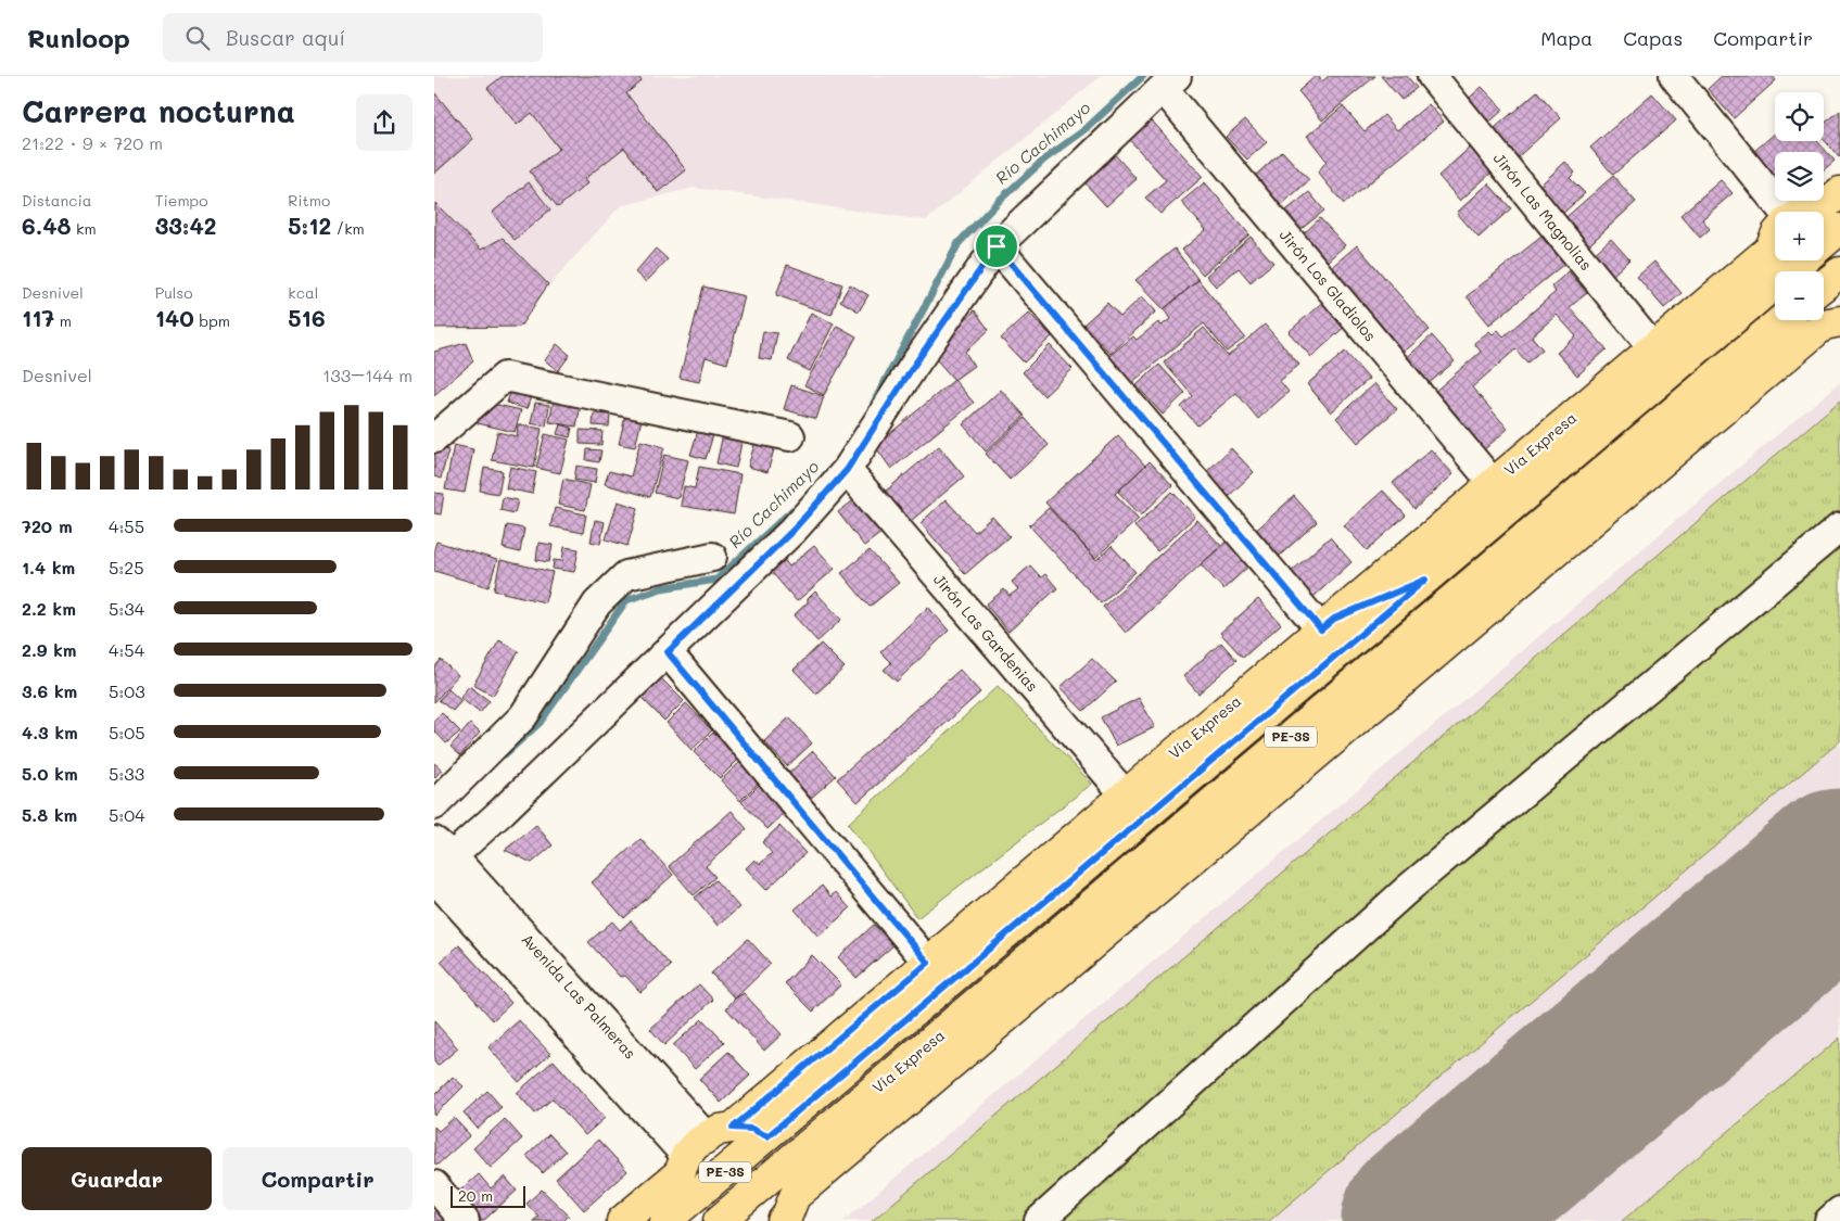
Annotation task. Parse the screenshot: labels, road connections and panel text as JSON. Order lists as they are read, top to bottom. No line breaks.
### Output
{"streets":{"main road":["Vía Expresa","PE-3S"],"street":["Jirón Las Magnolias","Jirón Los Gladiolos","Jirón Las Gardenias","Avenida Las Palmeras"]},"crossings":[["Jirón Las Magnolias","Vía Expresa"],["Jirón Los Gladiolos","Vía Expresa"],["Vía Expresa","Jirón Las Gardenias"],["Vía Expresa","Avenida Las Palmeras"]],"water":["Río Cachimayo"],"scale_bar":"20 m","page":{"header":"Runloop","search":"Buscar aquí","nav":["Mapa","Capas","Compartir"],"heading":["Carrera nocturna","21:22 · 9 × 720 m"],"map_buttons":["+","−"],"stats":[["Distancia","6.48 km"],["Tiempo","33:42"],["Ritmo","5:12 /km"],["Desnivel","117 m"],["Pulso","140 bpm"],["kcal","516"]],"chart":["Desnivel","133–144 m"],"list":[{"name":"720 m","note":"4:55"},{"name":"1.4 km","note":"5:25"},{"name":"2.2 km","note":"5:34"},{"name":"2.9 km","note":"4:54"},{"name":"3.6 km","note":"5:03"},{"name":"4.3 km","note":"5:05"},{"name":"5.0 km","note":"5:33"},{"name":"5.8 km","note":"5:04"}],"buttons":["Guardar","Compartir"],"scale":"20 m"}}
